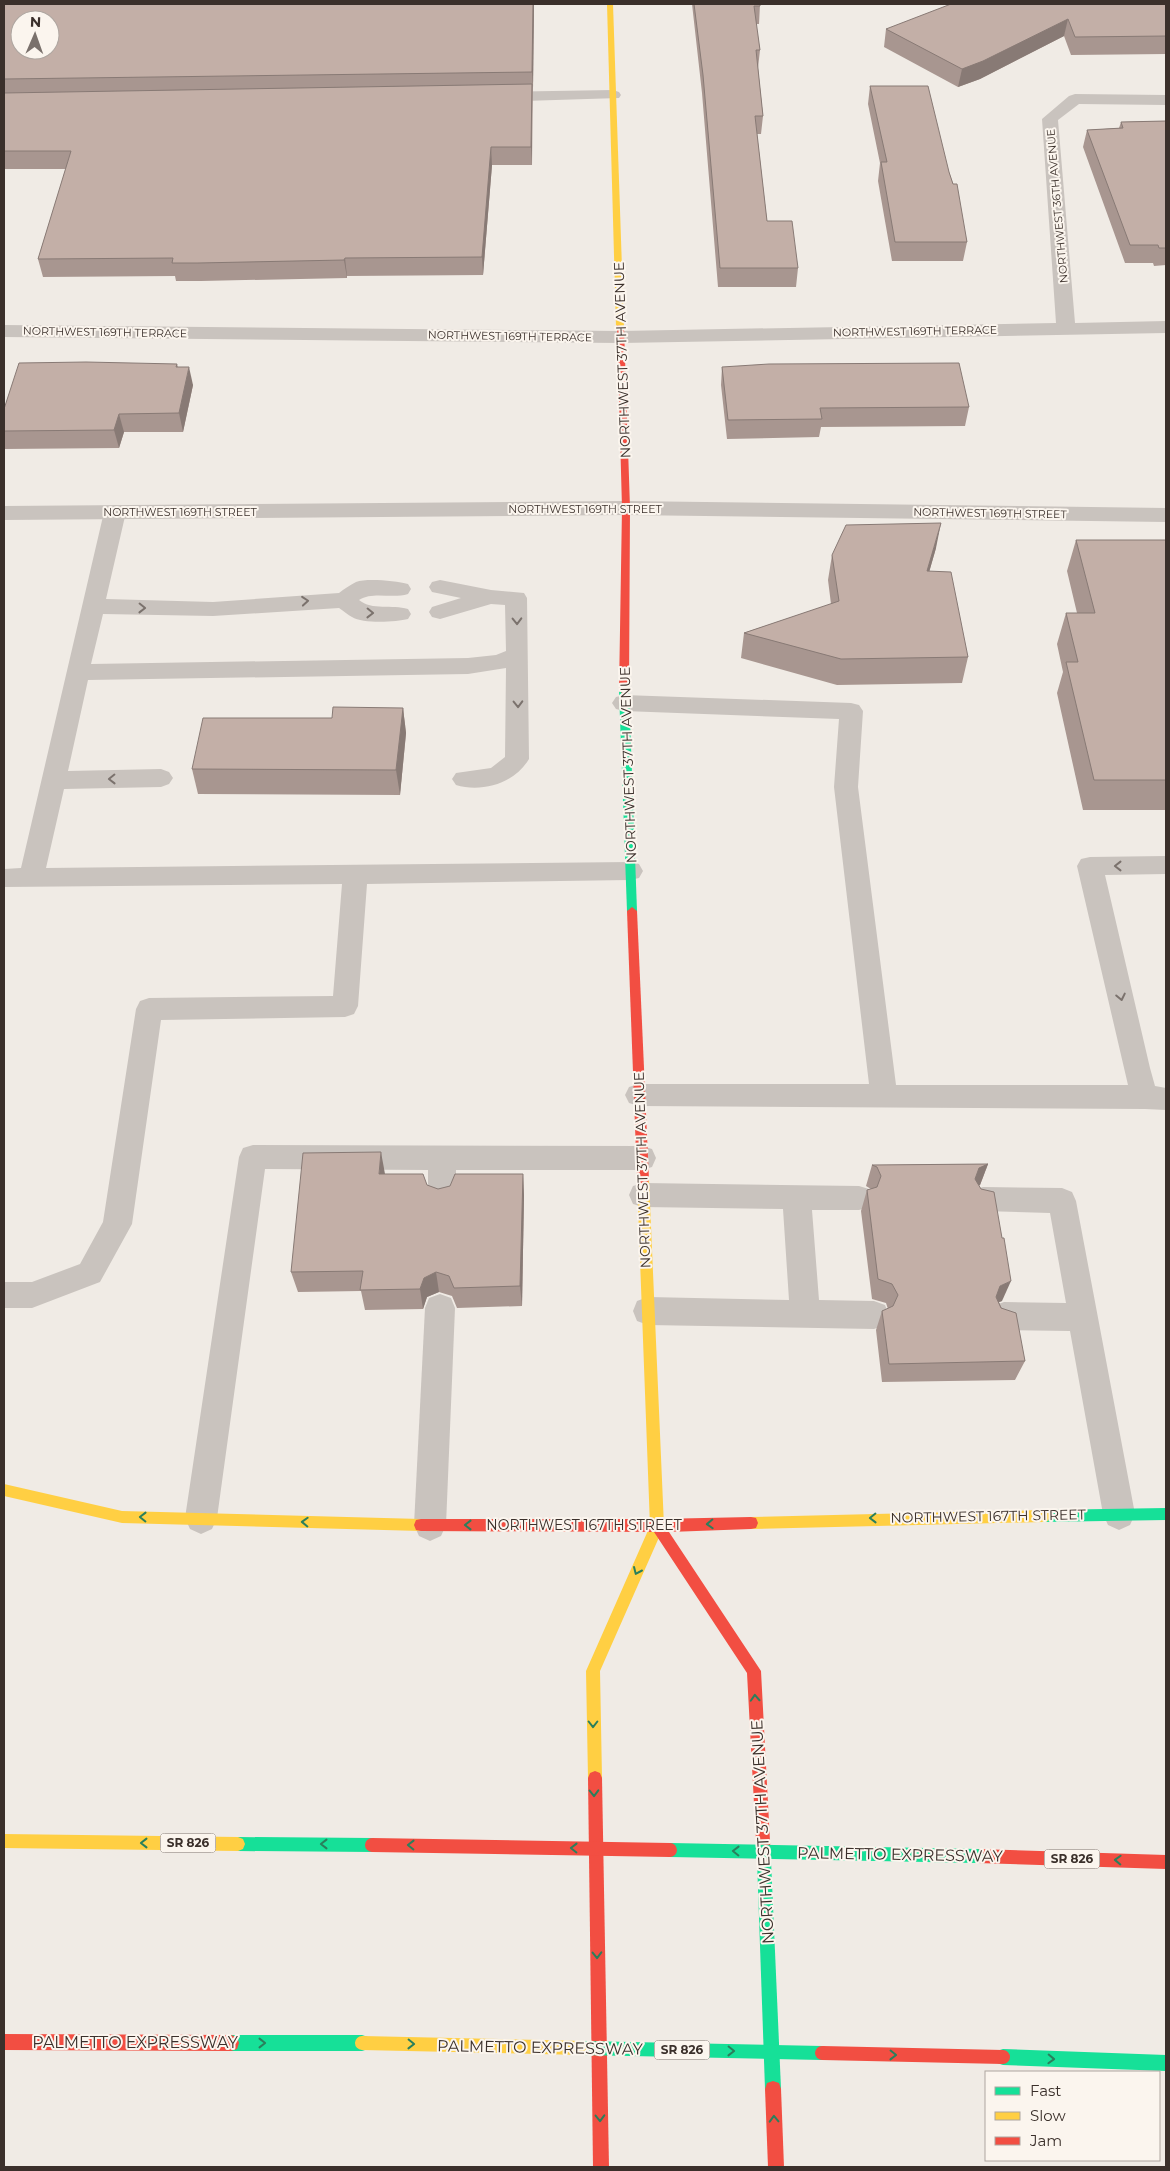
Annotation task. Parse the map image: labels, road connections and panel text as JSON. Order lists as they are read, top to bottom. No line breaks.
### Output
{"streets":{"main road":["NORTHWEST 37TH AVENUE","NORTHWEST 167TH STREET","SR 826","PALMETTO EXPRESSWAY"],"street":["NORTHWEST 36TH AVENUE","NORTHWEST 169TH TERRACE","NORTHWEST 169TH STREET"]},"crossings":[["NORTHWEST 36TH AVENUE","NORTHWEST 169TH TERRACE"],["NORTHWEST 169TH TERRACE","NORTHWEST 37TH AVENUE"],["NORTHWEST 37TH AVENUE","NORTHWEST 169TH STREET"],["NORTHWEST 37TH AVENUE","NORTHWEST 167TH STREET"]],"one_way":["NORTHWEST 167TH STREET"],"legend":["Fast","Slow","Jam"],"north":"top"}
